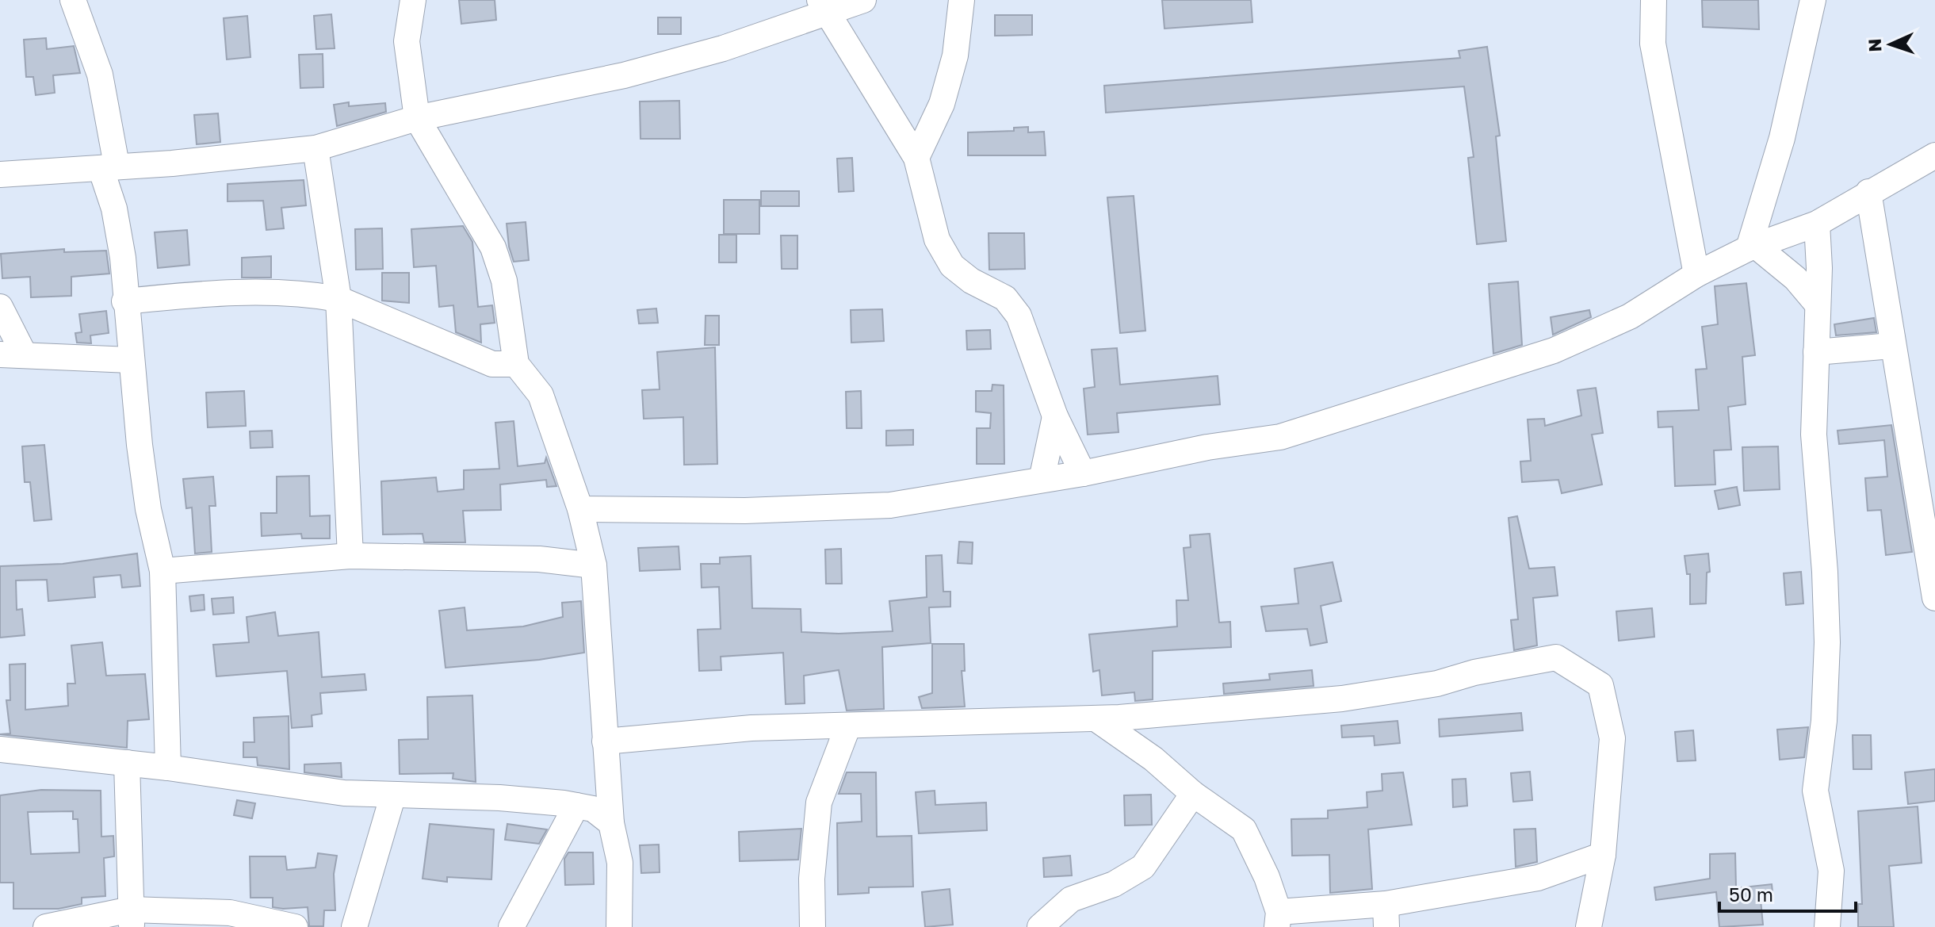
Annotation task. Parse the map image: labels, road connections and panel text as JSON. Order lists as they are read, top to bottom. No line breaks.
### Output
{"scale_bar":"50 m","north":"left"}
